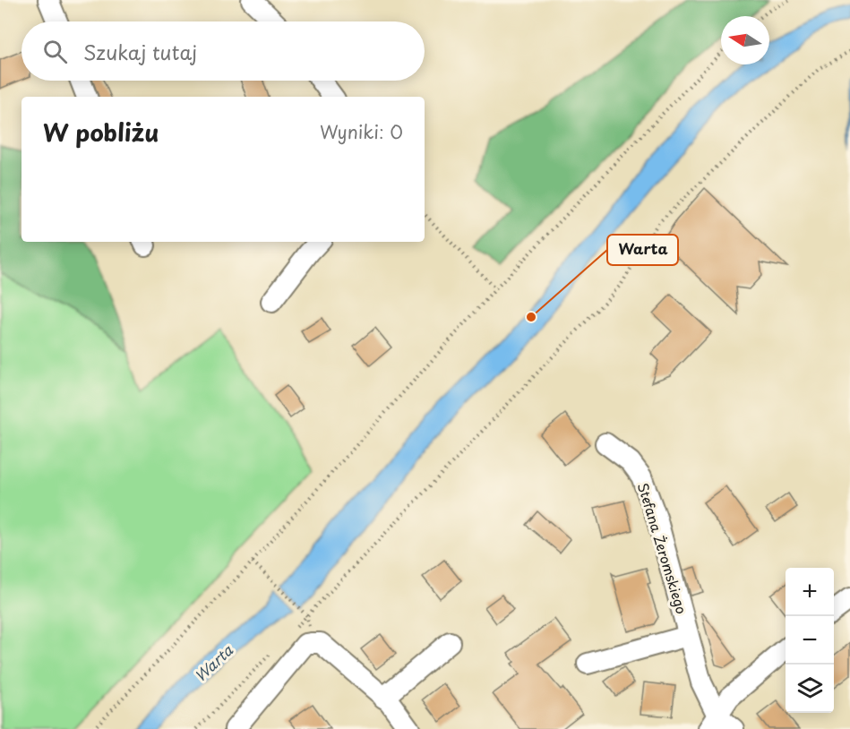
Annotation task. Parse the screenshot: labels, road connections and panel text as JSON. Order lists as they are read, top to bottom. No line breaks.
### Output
{"streets":{"street":["Stefana Żeromskiego"]},"water":["Warta"],"places":["Warta"],"north":"left","page":{"search":"Szukaj tutaj","heading":["W pobliżu","Wyniki: 0"],"map_buttons":["+","−"]}}
